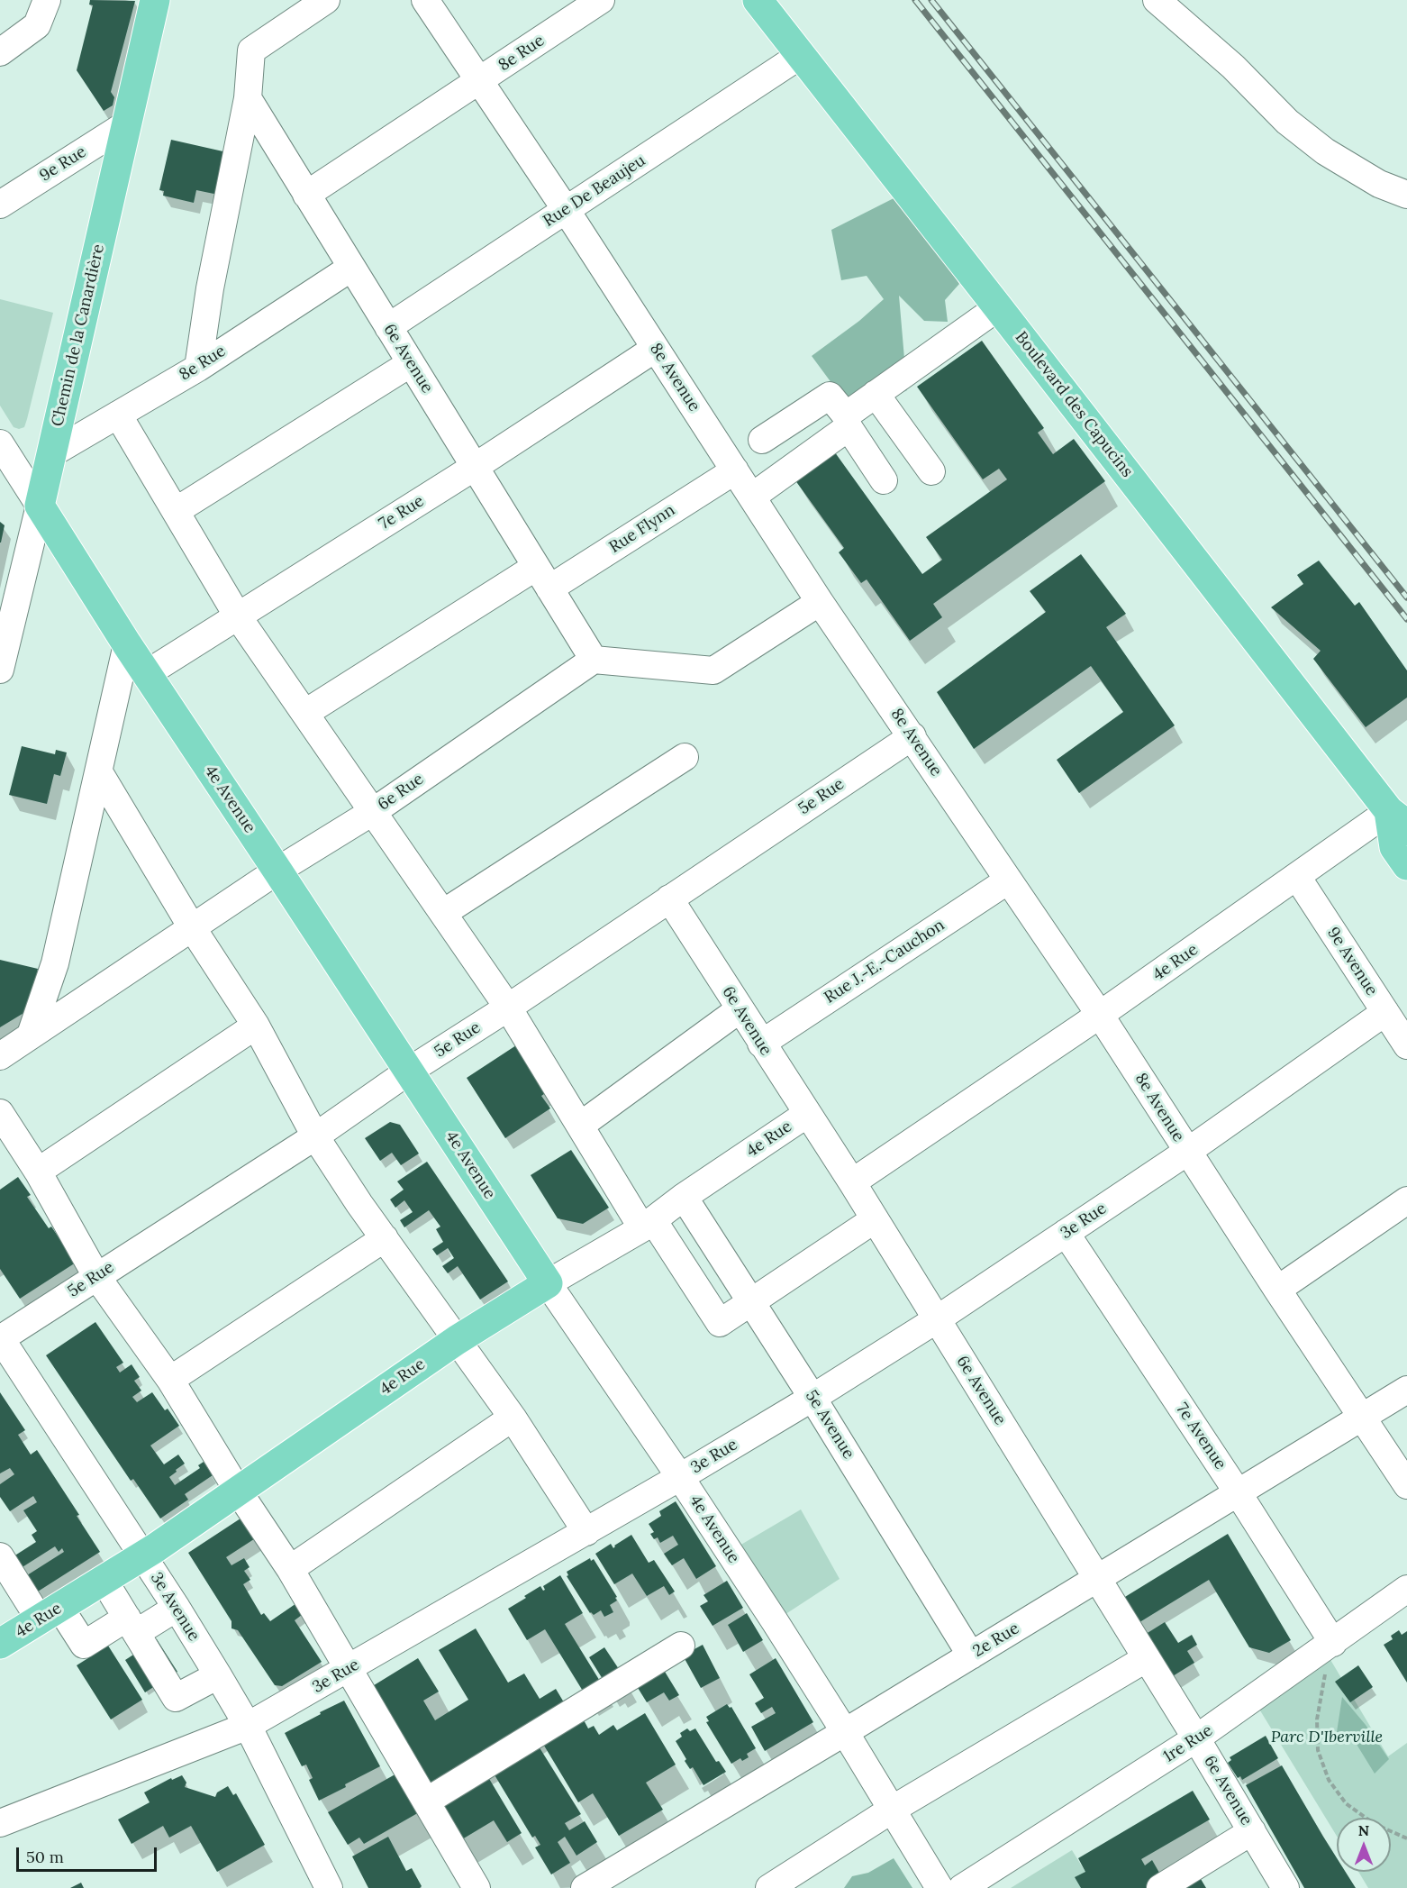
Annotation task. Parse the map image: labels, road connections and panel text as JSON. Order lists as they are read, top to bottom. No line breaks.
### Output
{"streets":{"main road":["Chemin de la Canardière","Boulevard des Capucins","4e Avenue","4e Rue"],"street":["8e Rue","9e Rue","Rue De Beaujeu","6e Avenue","8e Avenue","7e Rue","Rue Flynn","6e Rue","5e Rue","Rue J.-E.-Cauchon","9e Avenue","3e Rue","5e Avenue","7e Avenue","3e Avenue","2e Rue","1re Rue"]},"crossings":[["8e Rue","Chemin de la Canardière"],["8e Rue","6e Avenue"],["8e Rue","8e Avenue"],["9e Rue","Chemin de la Canardière"],["Rue De Beaujeu","6e Avenue"],["Rue De Beaujeu","8e Avenue"],["Rue De Beaujeu","Boulevard des Capucins"],["Chemin de la Canardière","4e Avenue"],["6e Avenue","7e Rue"],["6e Avenue","Rue Flynn"],["6e Avenue","6e Rue"],["6e Avenue","5e Rue"],["6e Avenue","Rue J.-E.-Cauchon"],["6e Avenue","4e Rue"],["6e Avenue","3e Rue"],["6e Avenue","2e Rue"],["6e Avenue","1re Rue"],["8e Avenue","7e Rue"],["8e Avenue","Rue Flynn"],["8e Avenue","5e Rue"],["8e Avenue","Rue J.-E.-Cauchon"],["8e Avenue","4e Rue"],["8e Avenue","3e Rue"],["8e Avenue","2e Rue"],["Boulevard des Capucins","4e Rue"],["7e Rue","4e Avenue"],["6e Rue","4e Avenue"],["5e Rue","4e Avenue"],["5e Rue","3e Avenue"],["4e Avenue","4e Rue"],["4e Avenue","3e Rue"],["4e Avenue","2e Rue"],["9e Avenue","4e Rue"],["9e Avenue","3e Rue"],["4e Rue","5e Avenue"],["4e Rue","3e Avenue"],["3e Rue","5e Avenue"],["3e Rue","7e Avenue"],["3e Rue","3e Avenue"],["5e Avenue","2e Rue"],["7e Avenue","2e Rue"],["7e Avenue","1re Rue"]],"parks":["Parc D'Iberville"],"scale_bar":"50 m","north":"top"}
